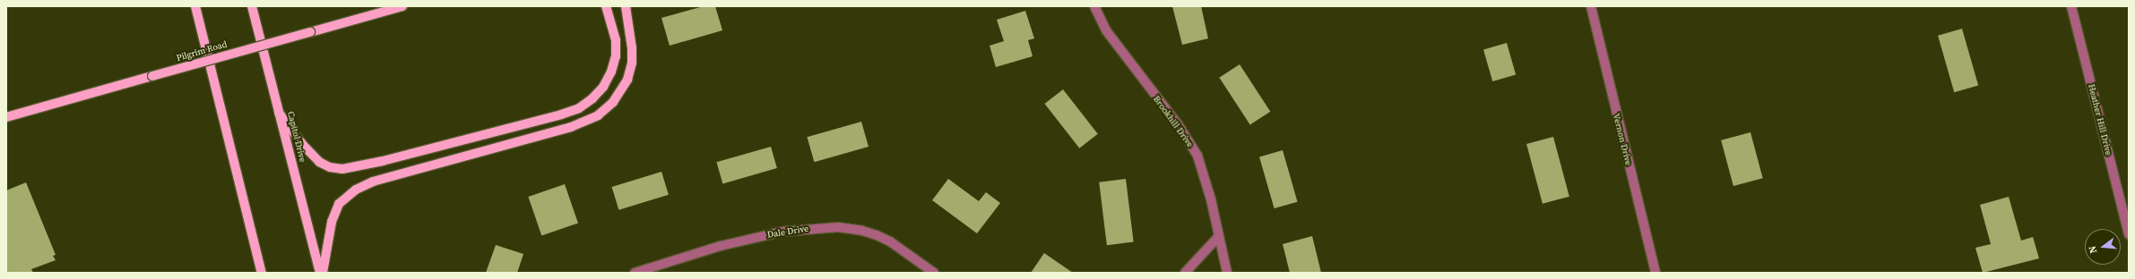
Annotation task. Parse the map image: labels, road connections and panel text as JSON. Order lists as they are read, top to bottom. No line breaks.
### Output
{"streets":{"main road":["Pilgrim Road","Capitol Drive"],"street":["Heather Hill Drive","Brookhill Drive","Vernon Drive","Dale Drive"]},"north":"left"}
